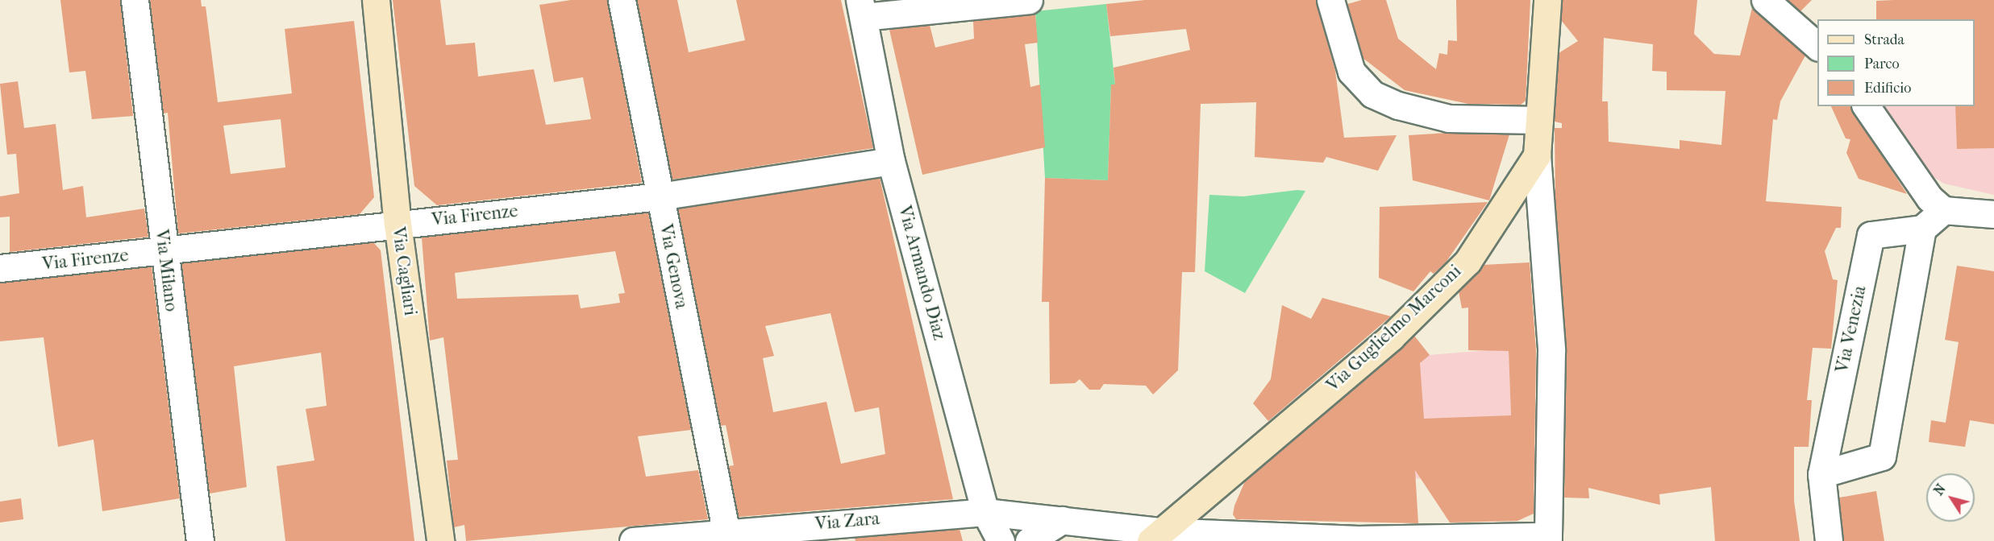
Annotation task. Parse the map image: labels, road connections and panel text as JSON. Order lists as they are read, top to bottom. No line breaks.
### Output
{"streets":{"main road":["Via Cagliari","Via Guglielmo Marconi"],"street":["Via Firenze","Via Genova","Via Milano","Via Armando Diaz","Via Venezia","Via Zara"]},"crossings":[["Via Firenze","Via Genova"],["Via Firenze","Via Milano"],["Via Firenze","Via Cagliari"],["Via Firenze","Via Armando Diaz"],["Via Genova","Via Zara"],["Via Armando Diaz","Via Zara"],["Via Guglielmo Marconi","Via Zara"]],"legend":["Strada","Parco","Edificio"],"north":"top left"}
